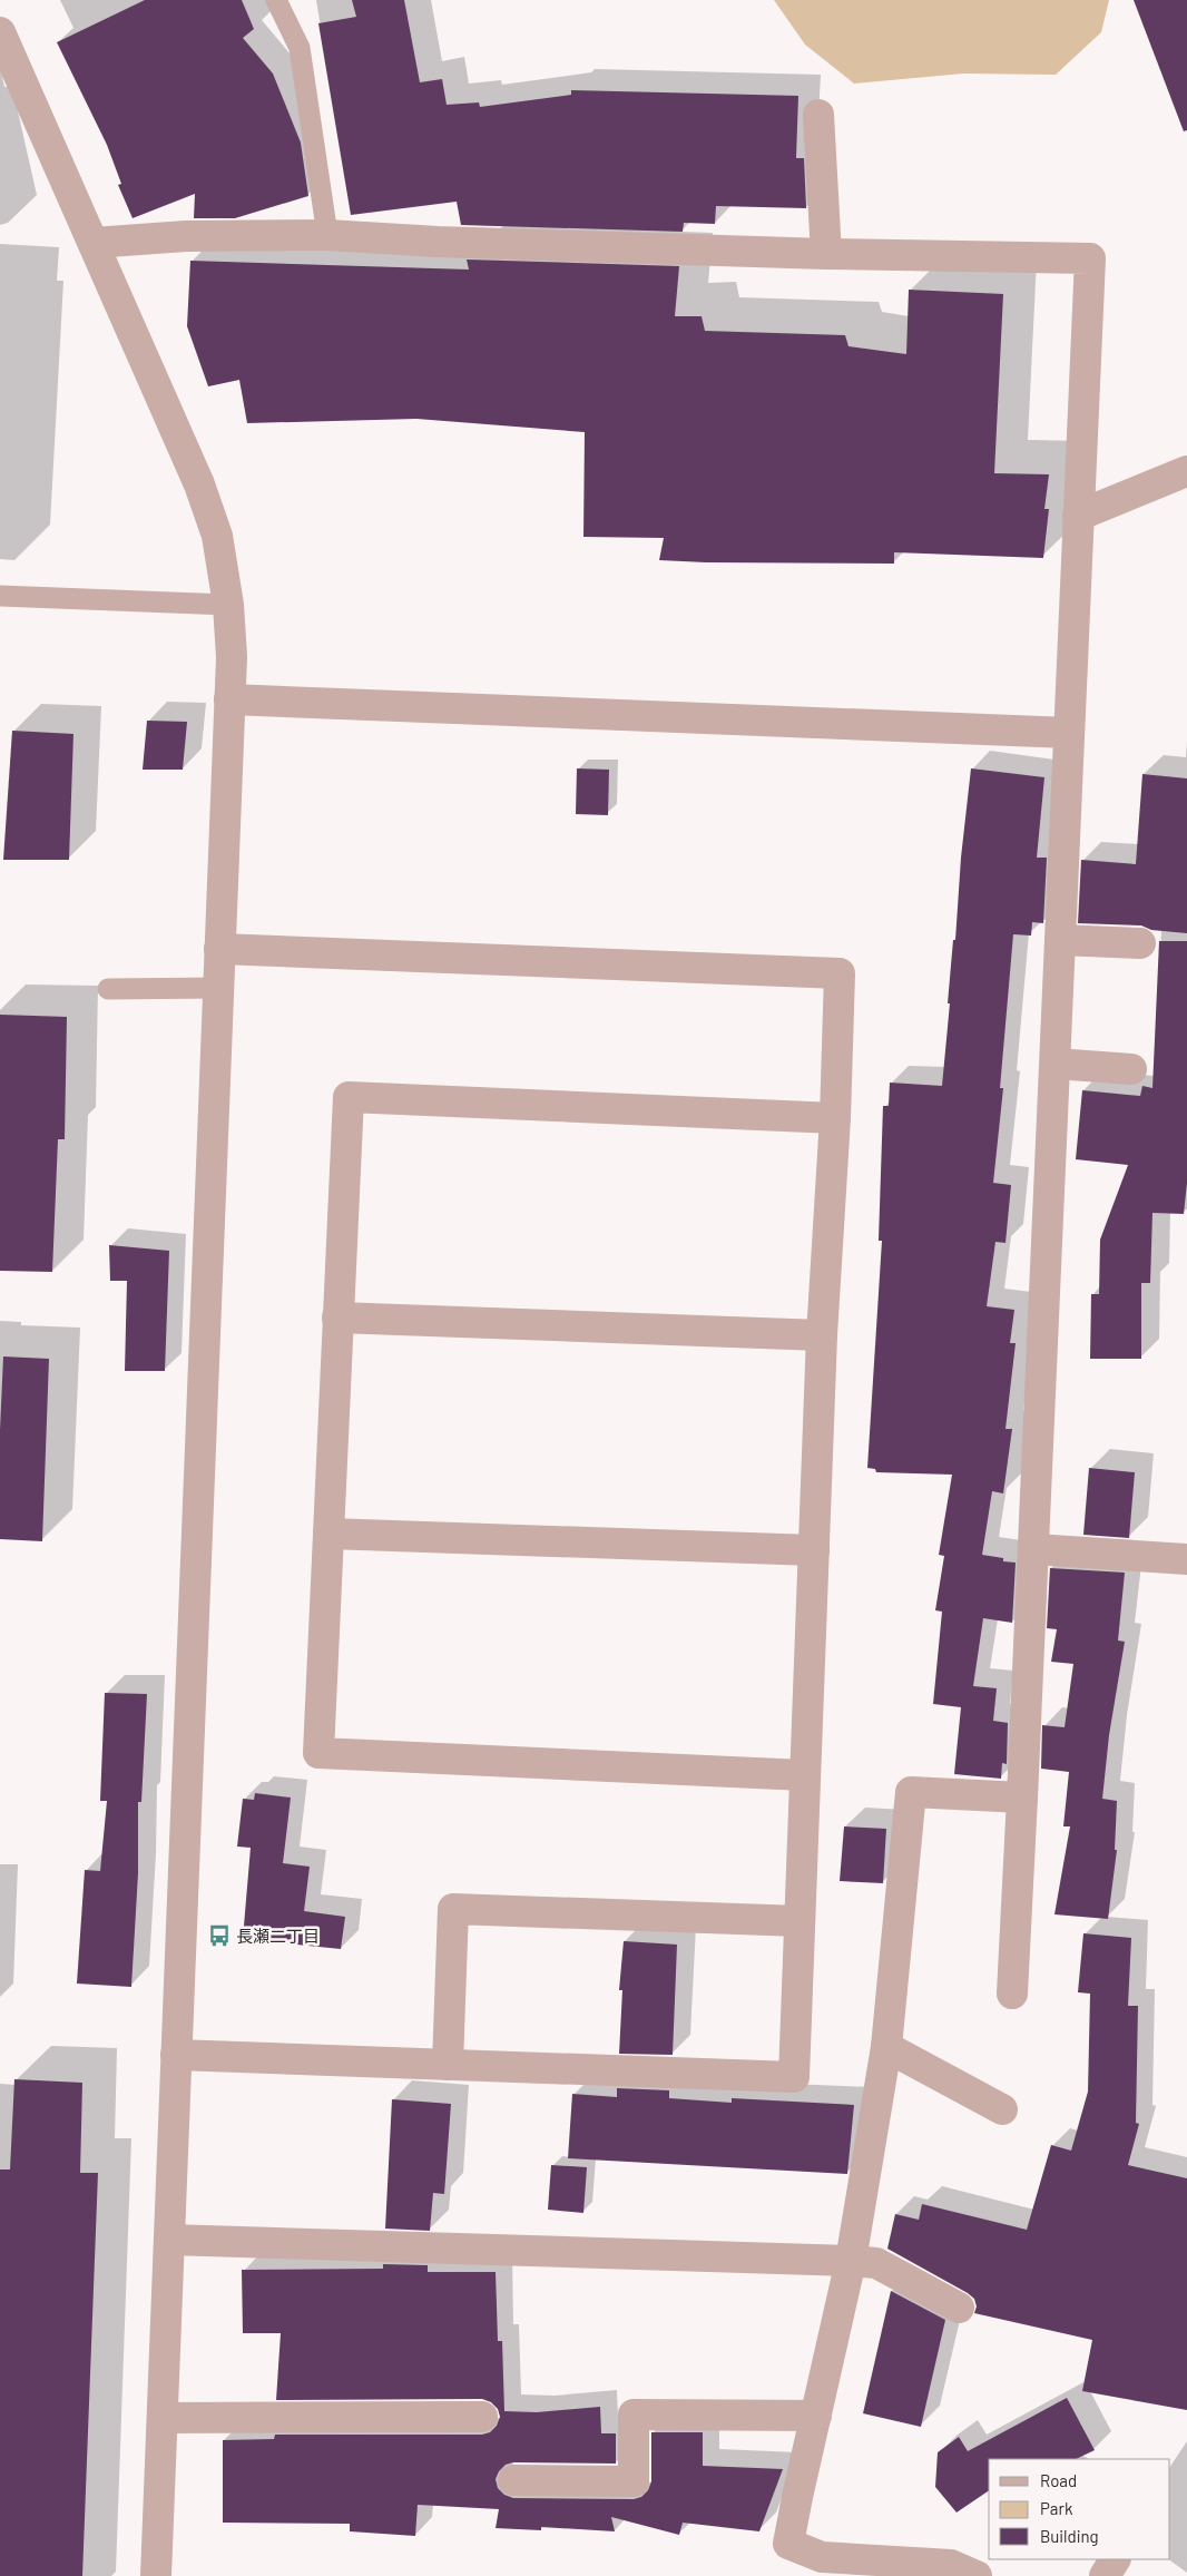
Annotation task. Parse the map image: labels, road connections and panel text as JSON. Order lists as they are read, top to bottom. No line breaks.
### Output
{"places":{"bus stop":["長瀬二丁目"]},"legend":["Road","Park","Building"]}
